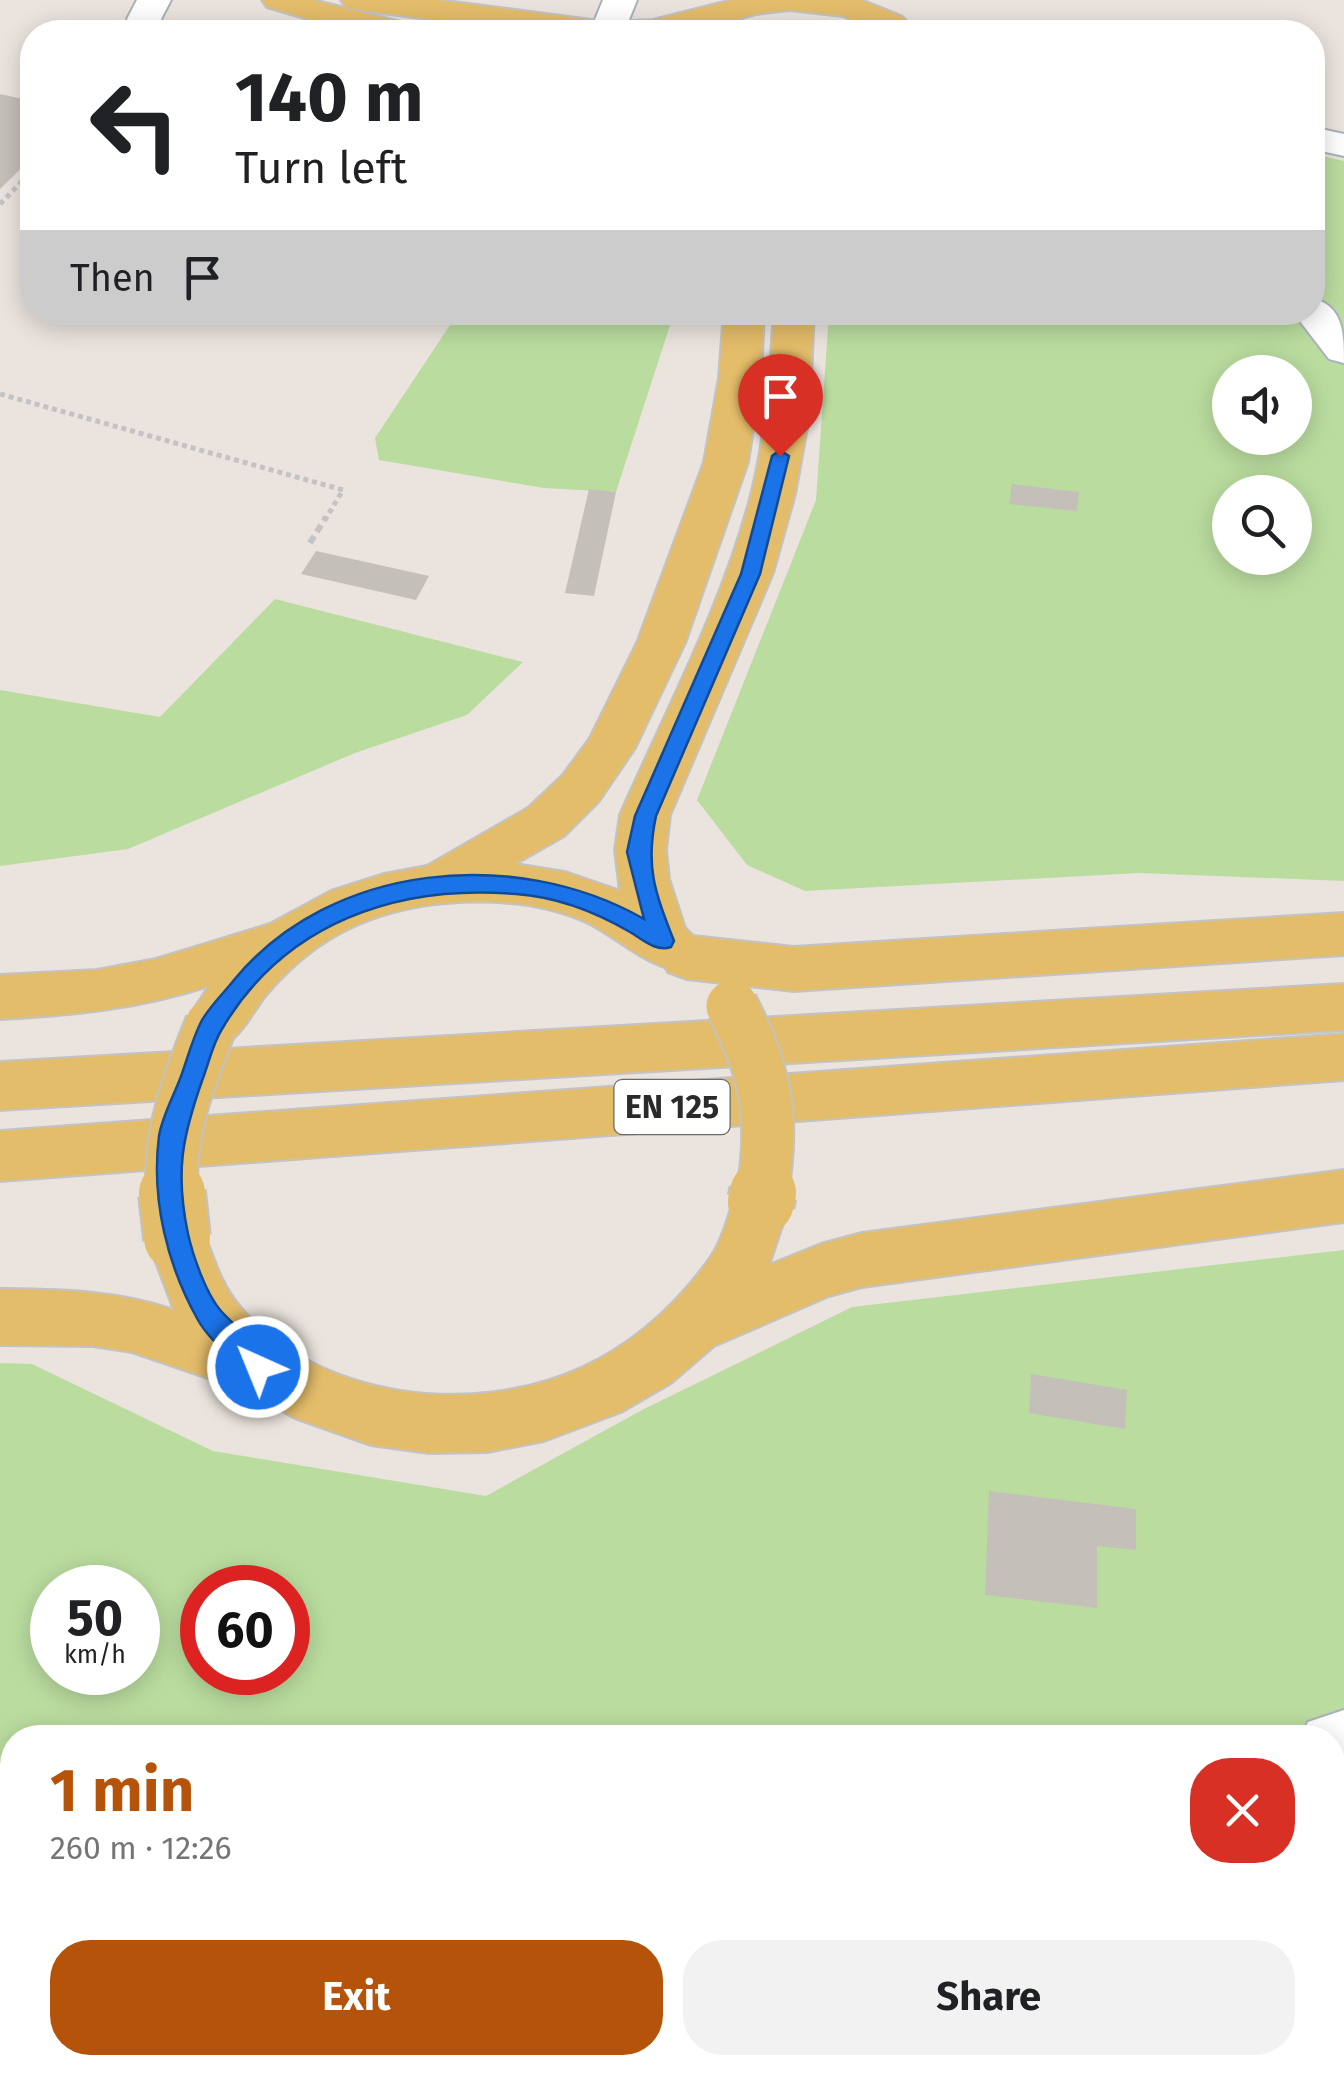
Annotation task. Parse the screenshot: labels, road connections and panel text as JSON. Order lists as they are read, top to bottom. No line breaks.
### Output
{"streets":{"main road":["EN 125"]},"page":{"turn":["140 m","Turn left"],"then":"Then","speed":"50 km/h","limit":"60","heading":["1 min","260 m · 12:26"],"buttons":["Exit","Share"]}}
